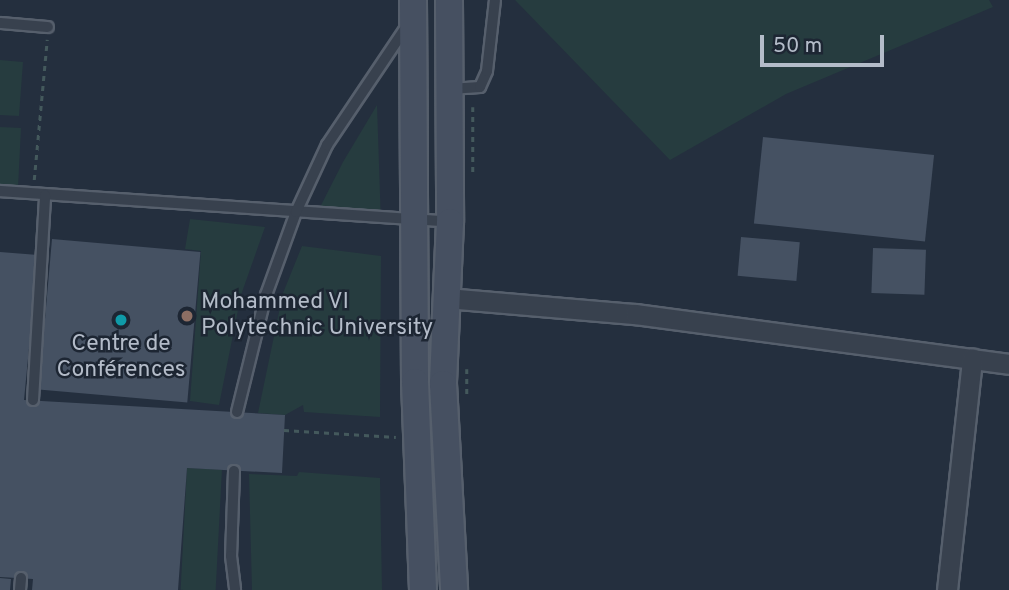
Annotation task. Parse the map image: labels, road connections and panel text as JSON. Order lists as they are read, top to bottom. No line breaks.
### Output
{"places":["Mohammed VI Polytechnic University","Centre de Conférences"],"scale_bar":"50 m"}
